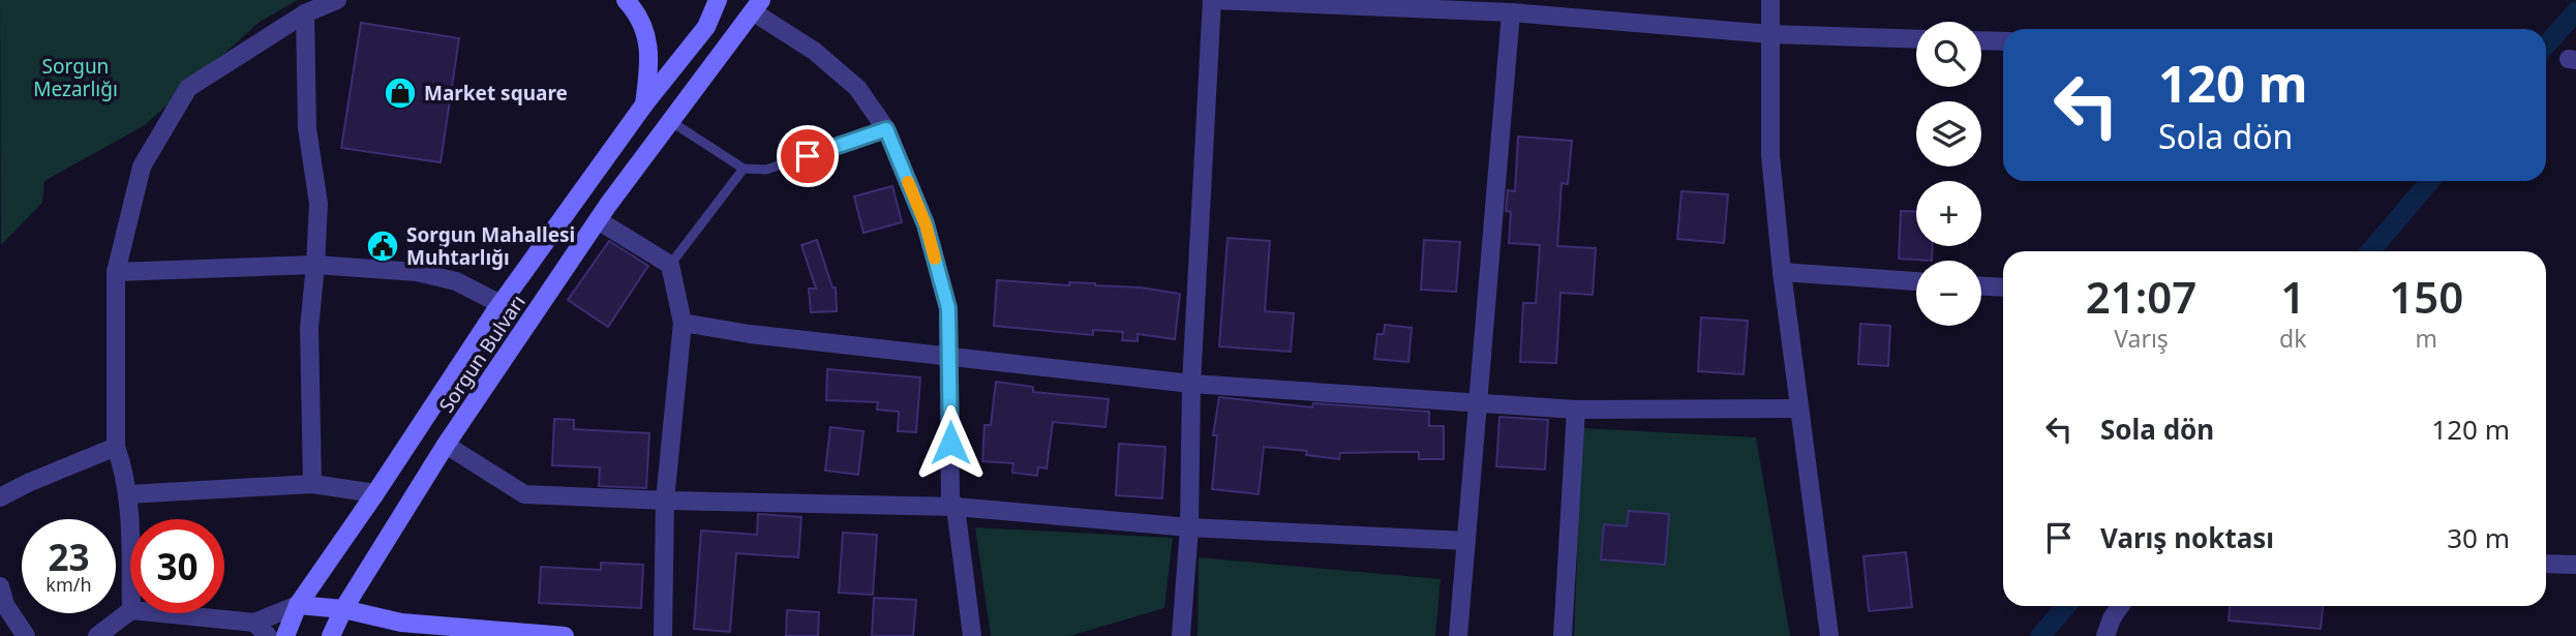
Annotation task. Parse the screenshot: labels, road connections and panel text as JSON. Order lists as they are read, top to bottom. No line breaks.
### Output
{"streets":{"main road":["Sorgun Bulvarı"]},"parks":["Sorgun Mezarlığı"],"places":{"shop":["Market square"],"public building":["Sorgun Mahallesi Muhtarlığı"]},"page":{"map_buttons":["+","−"],"turn":["120 m","Sola dön"],"eta":["21:07","Varış","1","dk","150","m"],"list":[{"name":"Sola dön","value":"120 m"},{"name":"Varış noktası","value":"30 m"}],"speed":"23 km/h","limit":"30"}}
